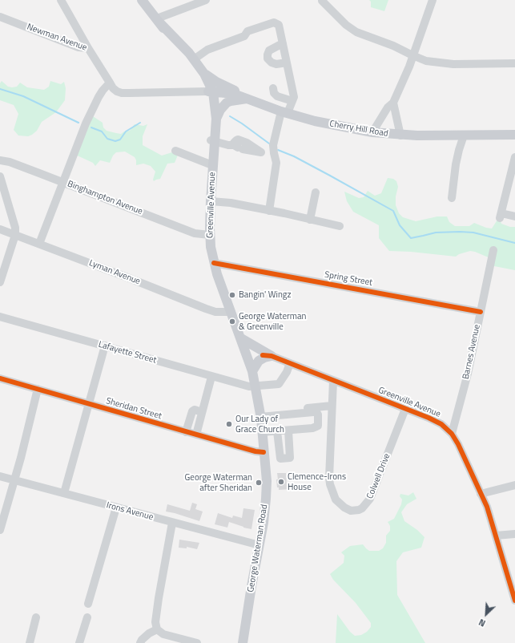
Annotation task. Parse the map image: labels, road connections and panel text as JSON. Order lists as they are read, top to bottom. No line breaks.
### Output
{"streets":{"main road":["Cherry Hill Road","Greenville Avenue","George Waterman Road"],"street":["Newman Avenue","Binghampton Avenue","Lyman Avenue","Spring Street","Barnes Avenue","Lafayette Street","Sheridan Street","Colwell Drive","Irons Avenue"]},"crossings":[["Newman Avenue","Cherry Hill Road"],["Newman Avenue","Greenville Avenue"],["Cherry Hill Road","Greenville Avenue"],["Binghampton Avenue","Greenville Avenue"],["Greenville Avenue","Lyman Avenue"],["Greenville Avenue","Spring Street"],["Greenville Avenue","Barnes Avenue"],["Greenville Avenue","Lafayette Street"],["Greenville Avenue","Colwell Drive"],["Greenville Avenue","George Waterman Road"],["Spring Street","Barnes Avenue"],["Lafayette Street","George Waterman Road"],["Sheridan Street","George Waterman Road"],["Irons Avenue","George Waterman Road"]],"places":["Bangin' Wingz","George Waterman & Greenville","Our Lady of Grace Church","Clemence-Irons House","George Waterman after Sheridan"],"north":"bottom left"}
